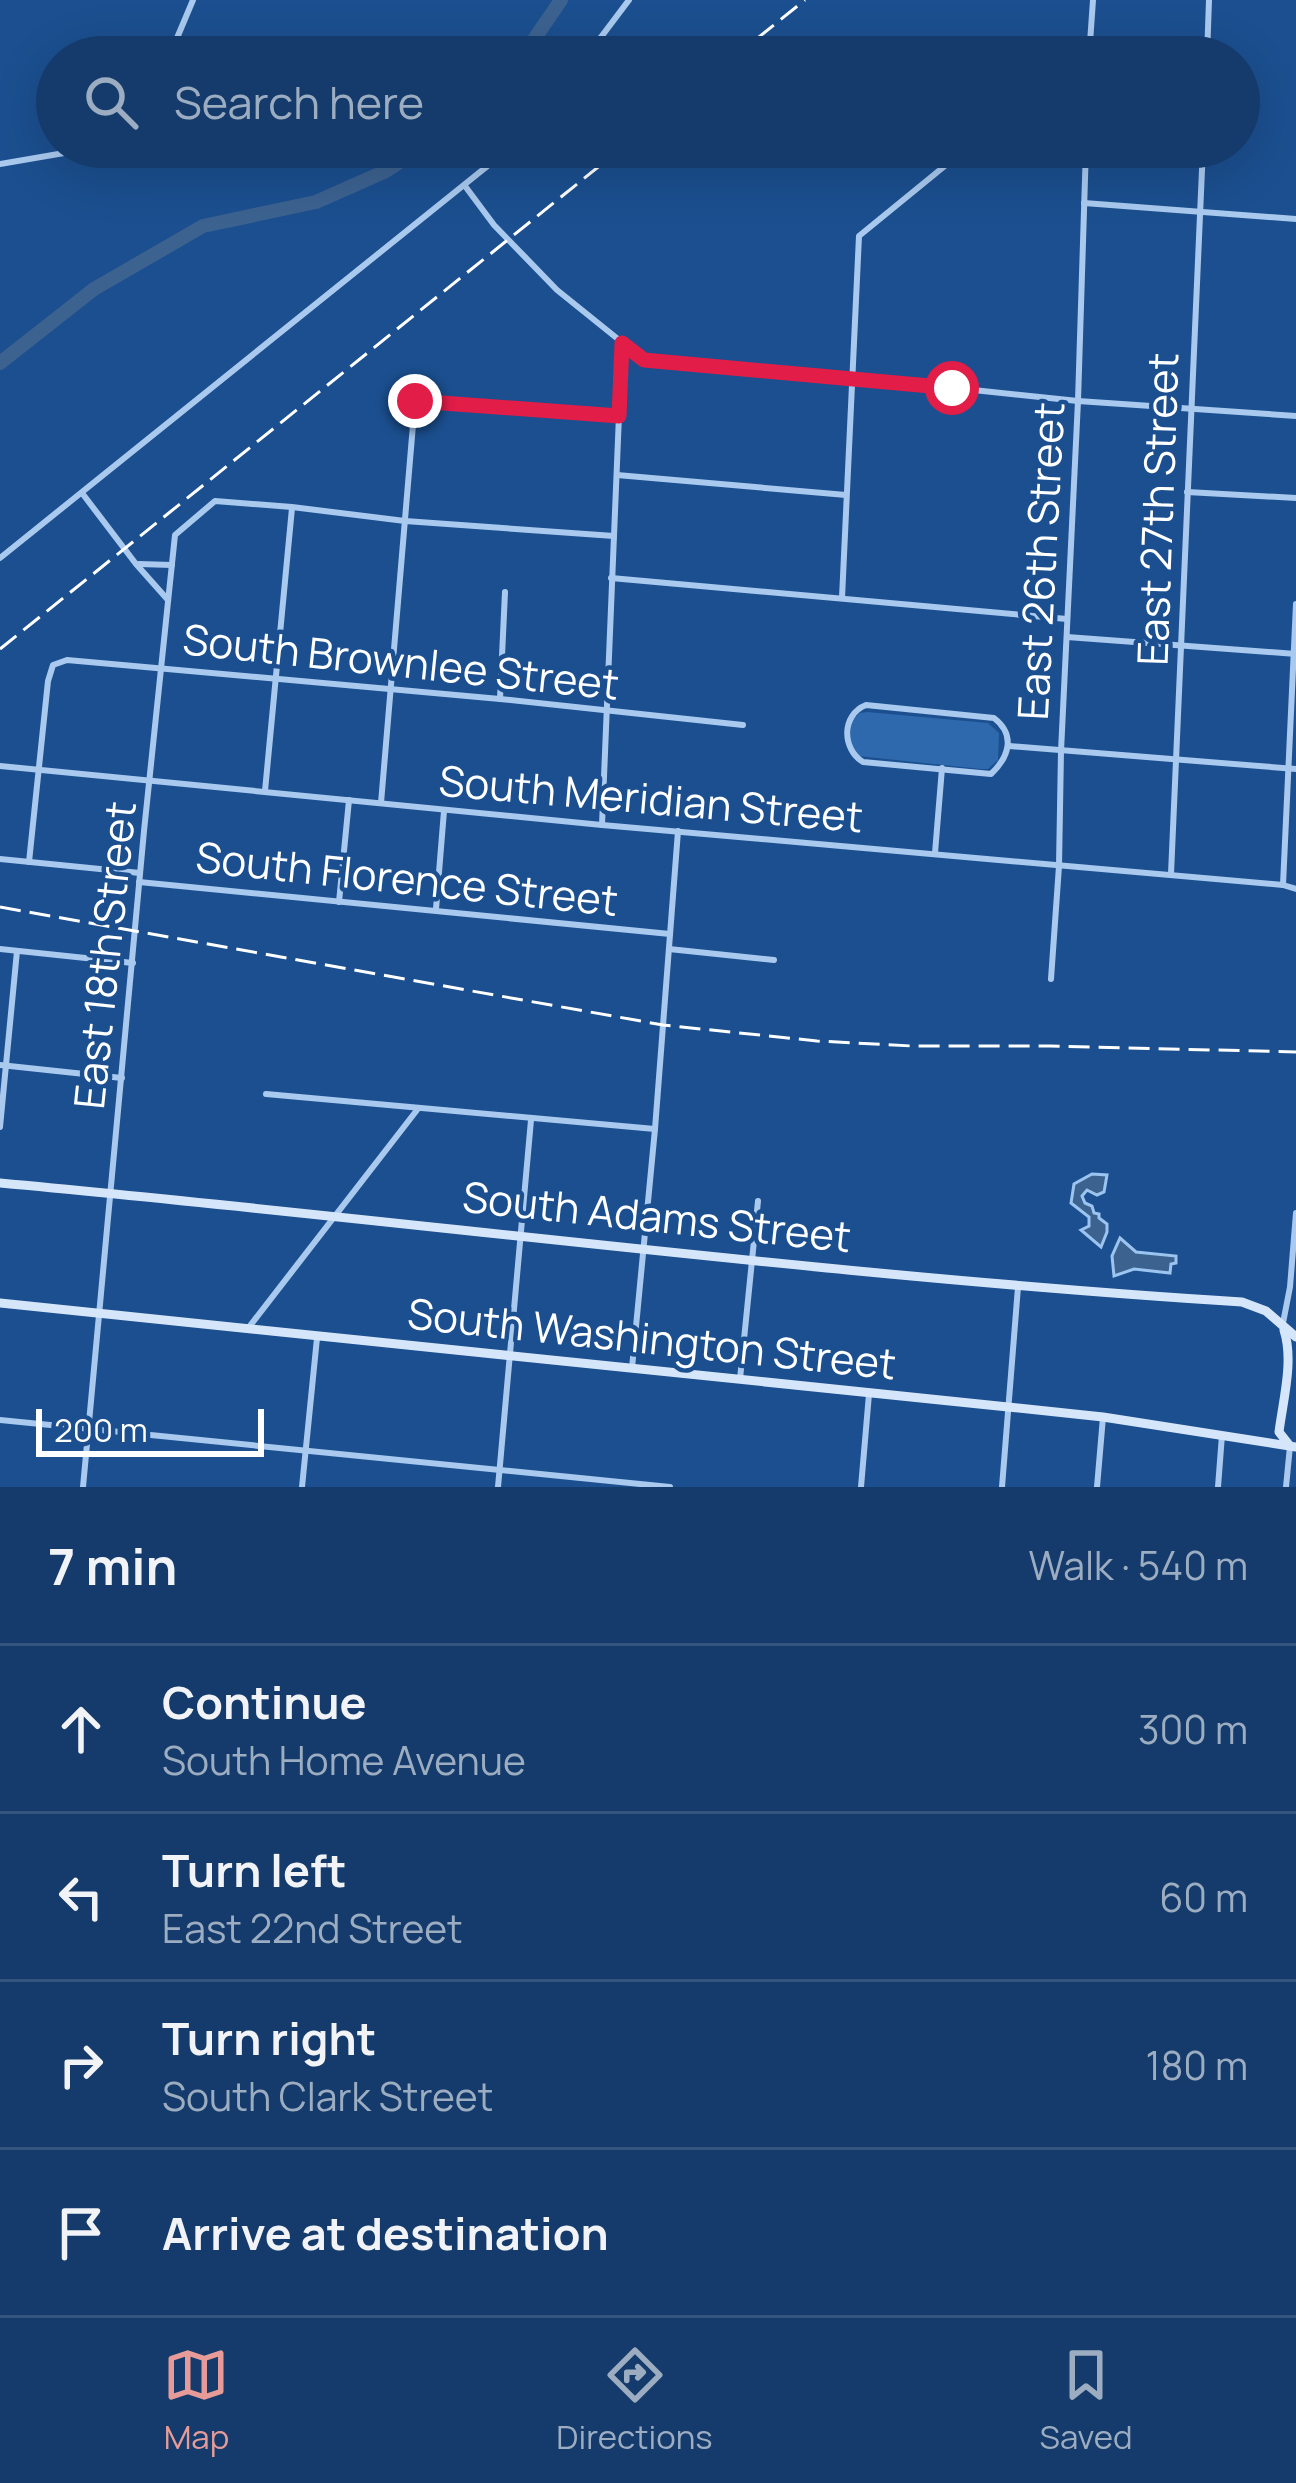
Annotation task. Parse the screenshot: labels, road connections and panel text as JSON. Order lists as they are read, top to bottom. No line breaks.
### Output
{"streets":{"main road":["South Adams Street","South Washington Street"],"street":["East 27th Street","East 26th Street","South Brownlee Street","South Meridian Street","South Florence Street","East 18th Street"]},"crossings":[["East 27th Street","South Meridian Street"],["East 26th Street","South Meridian Street"],["South Brownlee Street","South Meridian Street"],["South Brownlee Street","East 18th Street"],["South Meridian Street","East 18th Street"],["South Florence Street","East 18th Street"],["East 18th Street","South Adams Street"],["East 18th Street","South Washington Street"]],"scale_bar":"200 m","page":{"search":"Search here","scale":"200 m","heading":["7 min","Walk · 540 m"],"list":[["Continue","South Home Avenue","300 m"],["Turn left","East 22nd Street","60 m"],["Turn right","South Clark Street","180 m"],"Arrive at destination"],"nav":["Map","Directions","Saved"]}}
